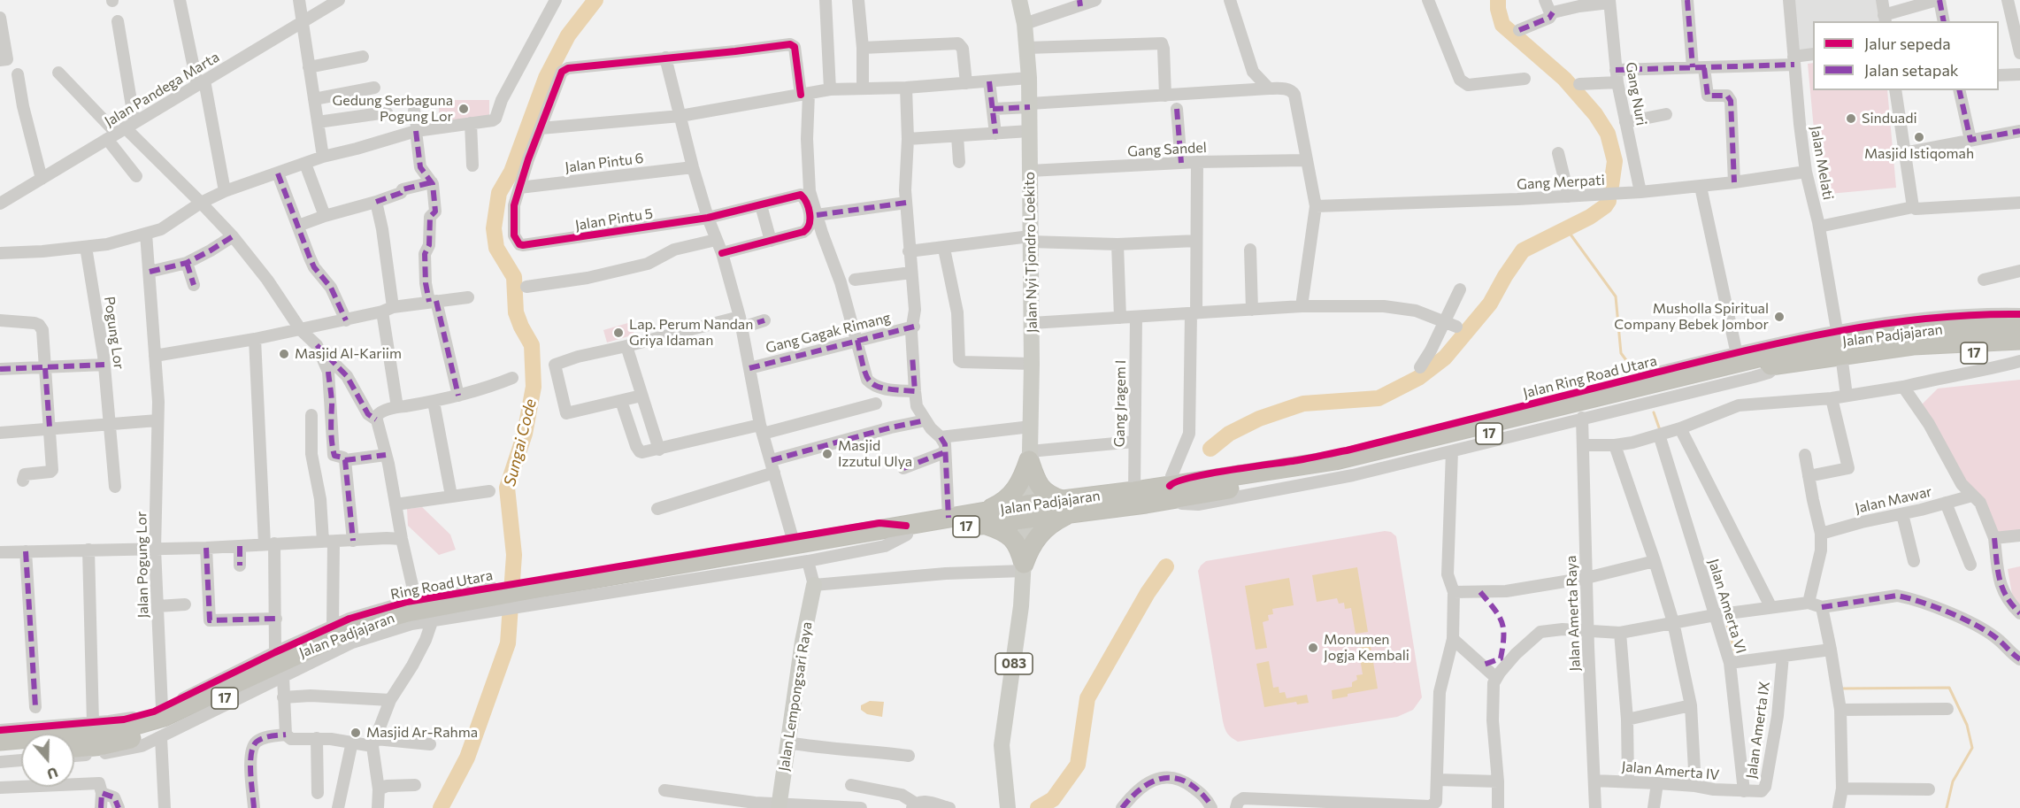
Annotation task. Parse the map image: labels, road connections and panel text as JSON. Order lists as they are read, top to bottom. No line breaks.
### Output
{"streets":{"highway":["Jalan Padjajaran","17"],"main road":["Jalan Nyi Tjondro Loekito","083","Jalan Lempongsari Raya"],"street":["Jalan Pandega Marta","Gang Nuri","Gang Sandel","Jalan Pintu 6","Jalan Melati","Gang Merpati","Jalan Pintu 5","Pogung Lor","Gang Gagak Rimang","Gang Jragem I","Jalan Mawar","Jalan Pogung Lor","Ring Road Utara","Jalan Amerta VI","Jalan Amerta Raya","Jalan Amerta IX","Jalan Amerta IV"],"cycle path":["Jalan Ring Road Utara"]},"crossings":[["Gang Nuri","Gang Merpati"],["Gang Sandel","Jalan Nyi Tjondro Loekito"],["Jalan Pintu 6","Jalan Pintu 5"],["Jalan Melati","Gang Merpati"],["Jalan Nyi Tjondro Loekito","Jalan Padjajaran"],["Jalan Nyi Tjondro Loekito","083"],["Jalan Padjajaran","17"],["Jalan Padjajaran","Gang Jragem I"],["Jalan Padjajaran","Ring Road Utara"],["Jalan Padjajaran","083"],["Jalan Pogung Lor","Ring Road Utara"],["Jalan Amerta VI","Jalan Amerta IX"],["Jalan Amerta VI","Jalan Amerta IV"],["Jalan Amerta Raya","Jalan Amerta IV"],["Jalan Amerta IX","Jalan Amerta IV"]],"water":["Sungai Code"],"places":["Gedung Serbaguna Pogung Lor","Sinduadi","Masjid Istiqomah","Musholla Spiritual Company Bebek Jombor","Lap. Perum Nandan Griya Idaman","Masjid Al-Kariim","Masjid Izzutul Ulya","Monumen Jogja Kembali","Masjid Ar-Rahma"],"legend":["Jalur sepeda","Jalan setapak"],"north":"bottom"}
